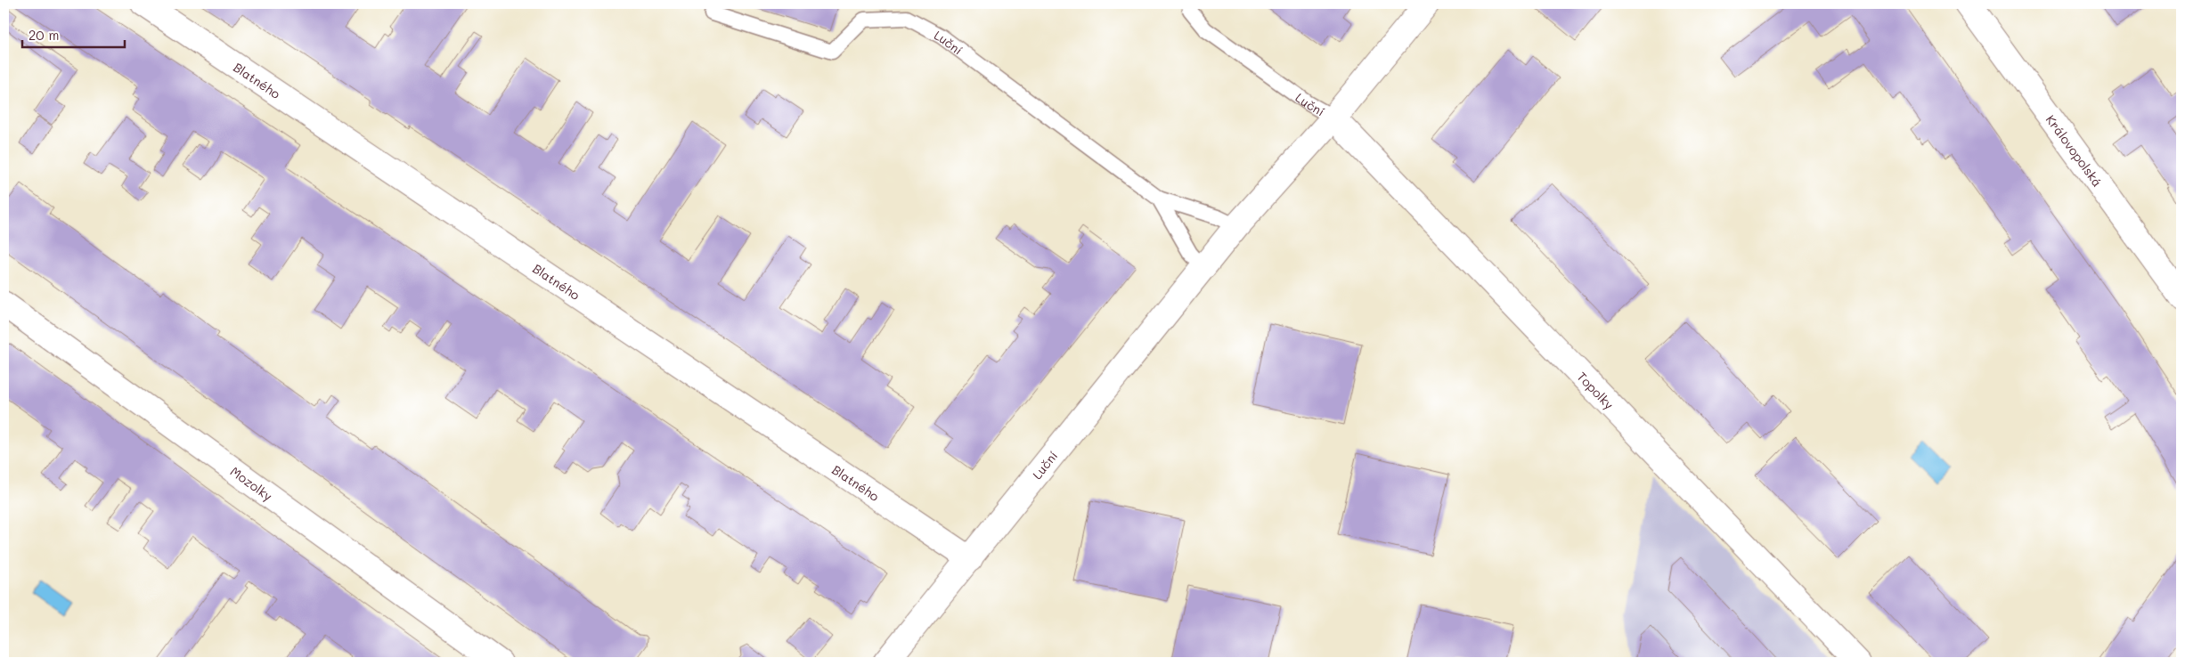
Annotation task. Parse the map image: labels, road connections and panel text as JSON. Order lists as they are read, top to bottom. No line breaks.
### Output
{"streets":{"street":["Luční","Blatného","Královopolská","Topolky","Mozolky"]},"crossings":[["Luční","Blatného"],["Luční","Topolky"]],"scale_bar":"20 m"}
